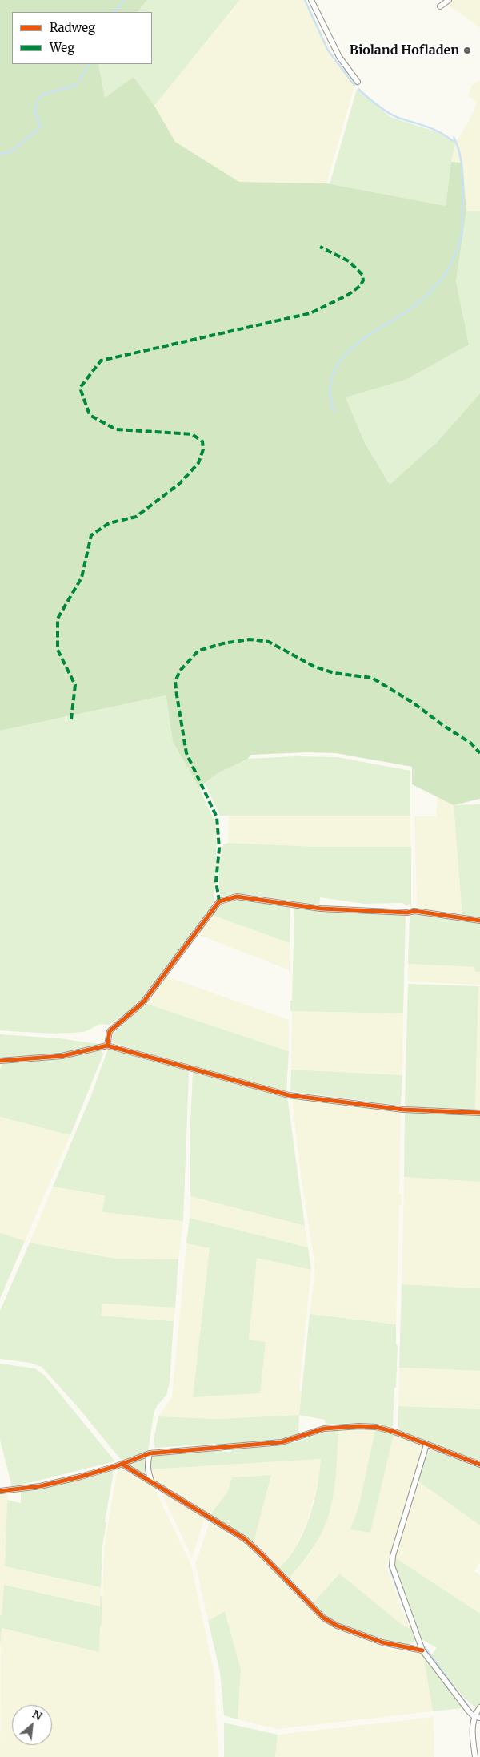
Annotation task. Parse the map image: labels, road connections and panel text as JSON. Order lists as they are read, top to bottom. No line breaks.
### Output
{"places":["Bioland Hofladen"],"legend":["Radweg","Weg"],"north":"top right"}
